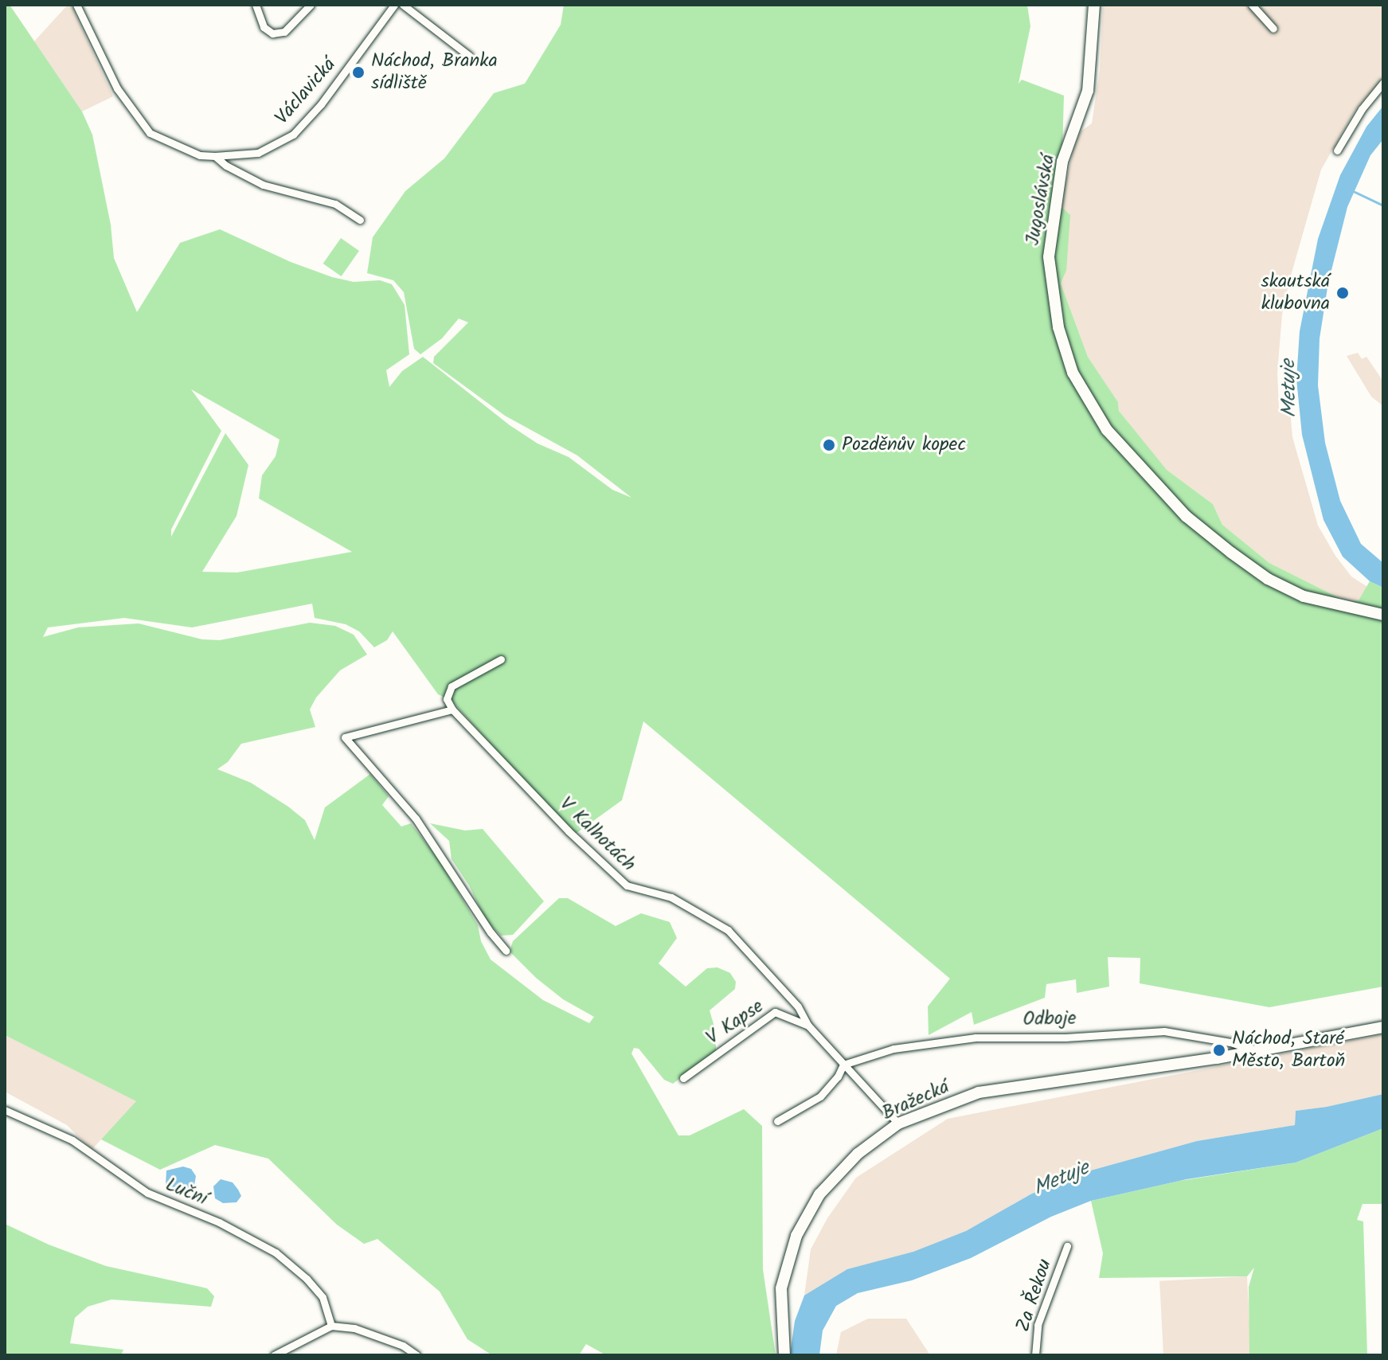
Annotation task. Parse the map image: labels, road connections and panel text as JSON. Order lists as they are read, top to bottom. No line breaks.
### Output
{"streets":{"street":["Václavická","Jugoslávská","V Kalhotách","Odboje","V Kapse","Bražecká","Luční","Za Řekou"]},"crossings":[["V Kalhotách","Odboje"],["V Kalhotách","V Kapse"],["V Kalhotách","Bražecká"],["Odboje","Bražecká"]],"water":["Metuje"],"places":["Náchod, Branka sídliště","skautská klubovna","Pozděnův kopec","Náchod, Staré Město, Bartoň"]}
